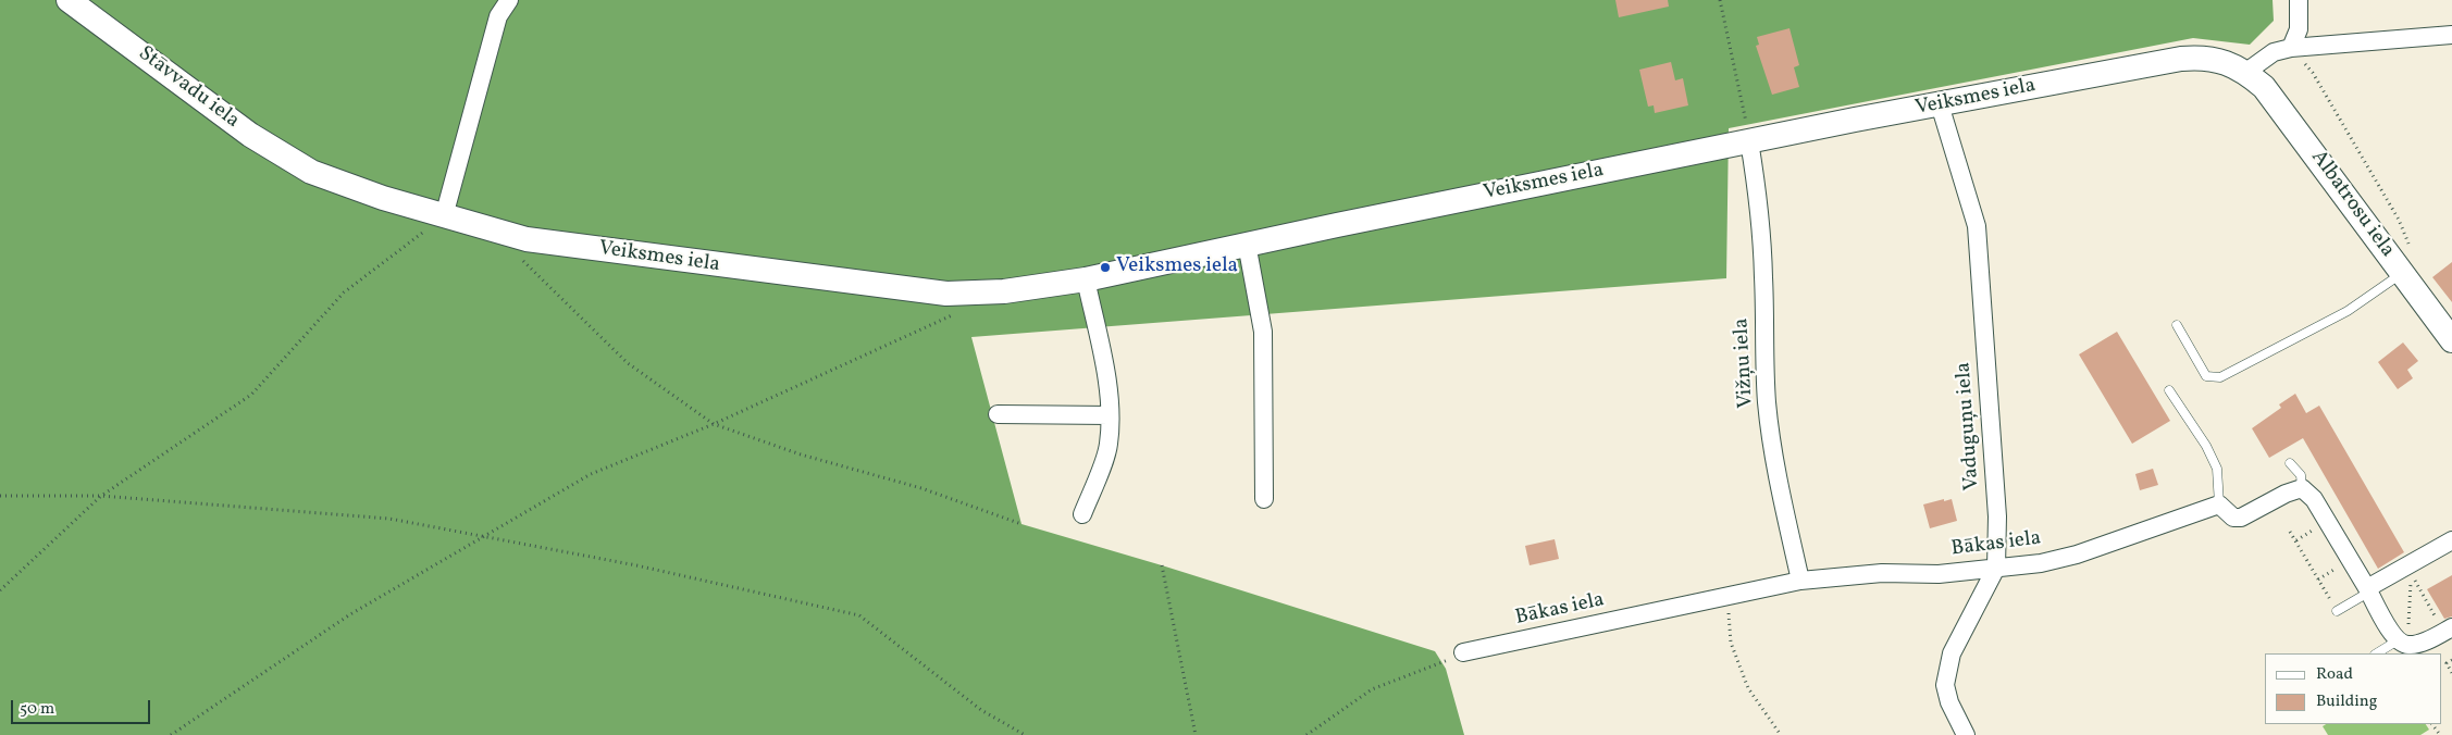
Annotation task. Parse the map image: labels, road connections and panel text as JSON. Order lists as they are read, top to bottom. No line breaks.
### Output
{"streets":{"main road":["Stāvvadu iela","Veiksmes iela","Albatrosu iela"],"street":["Vižņu iela","Vaduguņu iela","Bākas iela"]},"crossings":[["Stāvvadu iela","Veiksmes iela"],["Veiksmes iela","Albatrosu iela"],["Veiksmes iela","Vižņu iela"],["Veiksmes iela","Vaduguņu iela"],["Vižņu iela","Bākas iela"],["Vaduguņu iela","Bākas iela"]],"places":["Veiksmes iela"],"legend":["Road","Building"],"scale_bar":"50 m"}
